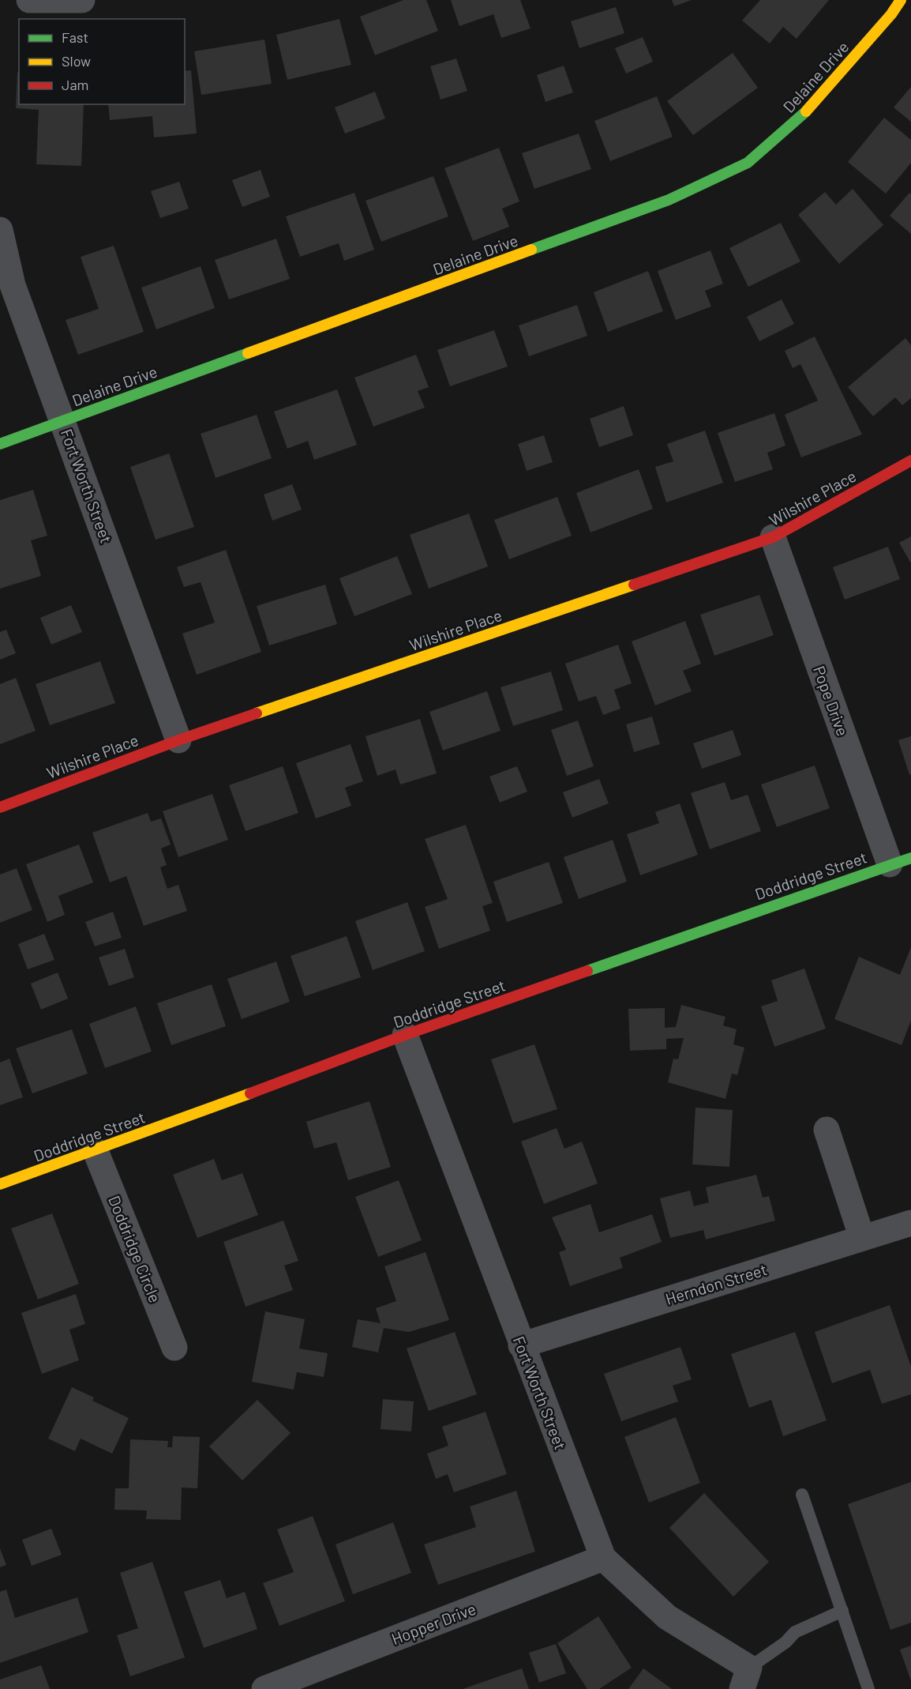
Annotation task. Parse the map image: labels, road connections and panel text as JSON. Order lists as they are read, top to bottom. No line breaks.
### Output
{"streets":{"street":["Delaine Drive","Fort Worth Street","Wilshire Place","Pope Drive","Doddridge Street","Doddridge Circle","Herndon Street","Hopper Drive"]},"crossings":[["Delaine Drive","Fort Worth Street"],["Fort Worth Street","Wilshire Place"],["Fort Worth Street","Doddridge Street"],["Fort Worth Street","Herndon Street"],["Fort Worth Street","Hopper Drive"],["Wilshire Place","Pope Drive"],["Pope Drive","Doddridge Street"],["Doddridge Street","Doddridge Circle"]],"legend":["Fast","Slow","Jam"]}
